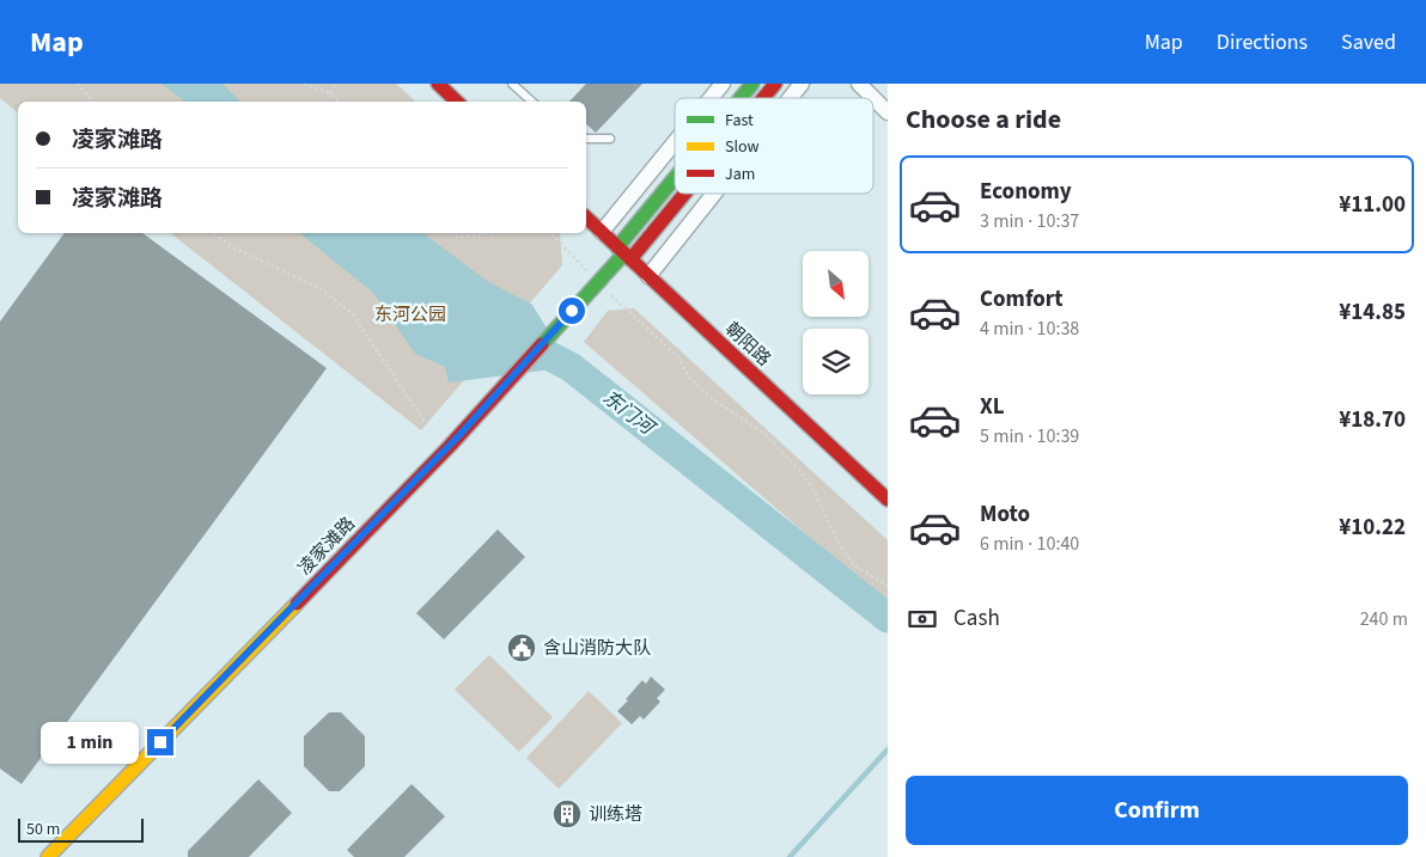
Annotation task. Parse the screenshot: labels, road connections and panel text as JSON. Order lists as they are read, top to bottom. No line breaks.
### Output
{"streets":{"main road":["朝阳路","凌家滩路"]},"crossings":[["朝阳路","凌家滩路"]],"water":["东门河"],"parks":["东河公园"],"places":{"public building":["含山消防大队"],"building":["训练塔"]},"legend":["Fast","Slow","Jam"],"scale_bar":"50 m","north":"bottom right","page":{"header":"Map","nav":["Map","Directions","Saved"],"heading":"Choose a ride","banner":["凌家滩路","凌家滩路"],"list":[{"name":"Economy","note":"3 min · 10:37","value":"¥11.00"},{"name":"Comfort","note":"4 min · 10:38","value":"¥14.85"},{"name":"XL","note":"5 min · 10:39","value":"¥18.70"},{"name":"Moto","note":"6 min · 10:40","value":"¥10.22"}],"pay":["Cash","240 m"],"bubble":"1 min","buttons":"Confirm","scale":"50 m"}}
